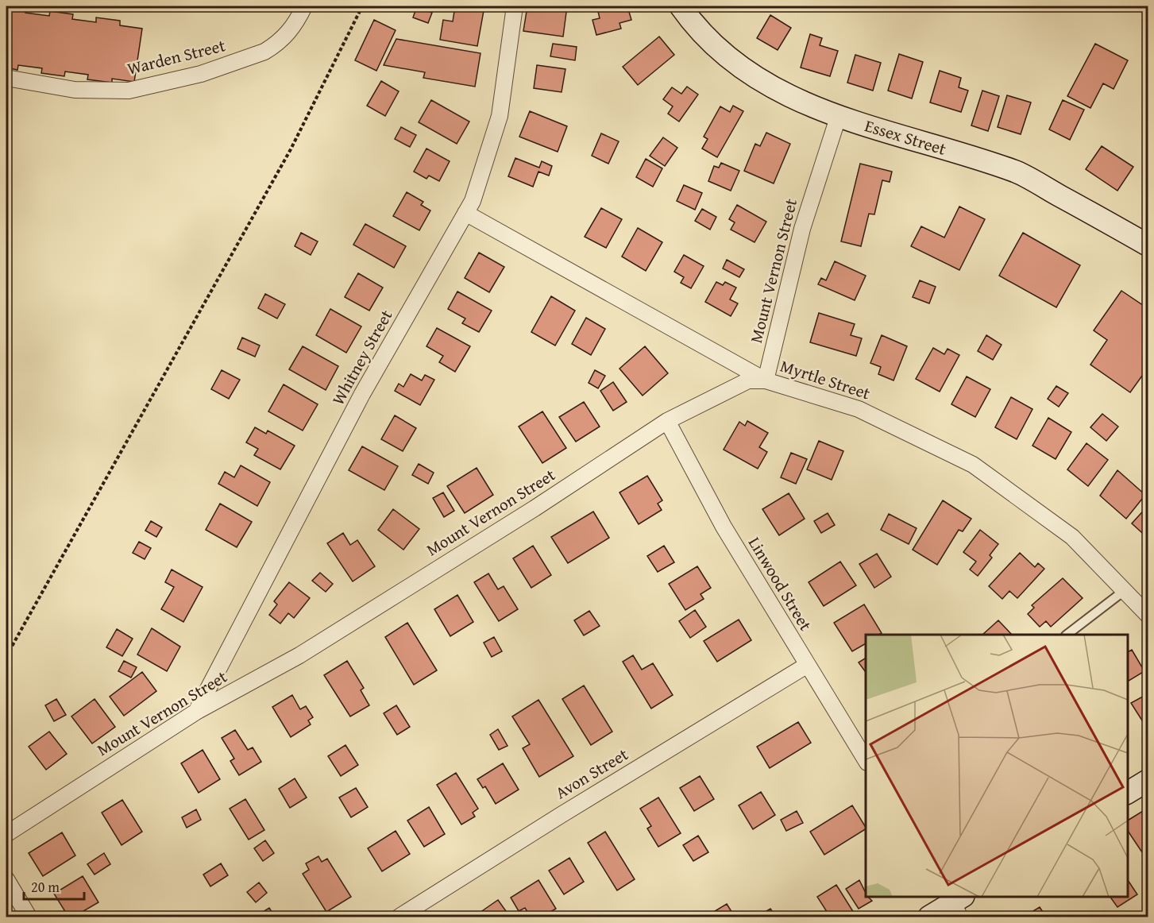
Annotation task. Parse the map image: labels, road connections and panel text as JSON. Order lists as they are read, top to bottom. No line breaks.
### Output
{"streets":{"main road":["Essex Street"],"street":["Warden Street","Mount Vernon Street","Whitney Street","Myrtle Street","Linwood Street","Avon Street"]},"crossings":[["Essex Street","Mount Vernon Street"],["Mount Vernon Street","Whitney Street"],["Mount Vernon Street","Myrtle Street"],["Mount Vernon Street","Linwood Street"],["Whitney Street","Myrtle Street"],["Linwood Street","Avon Street"]],"scale_bar":"20 m"}
